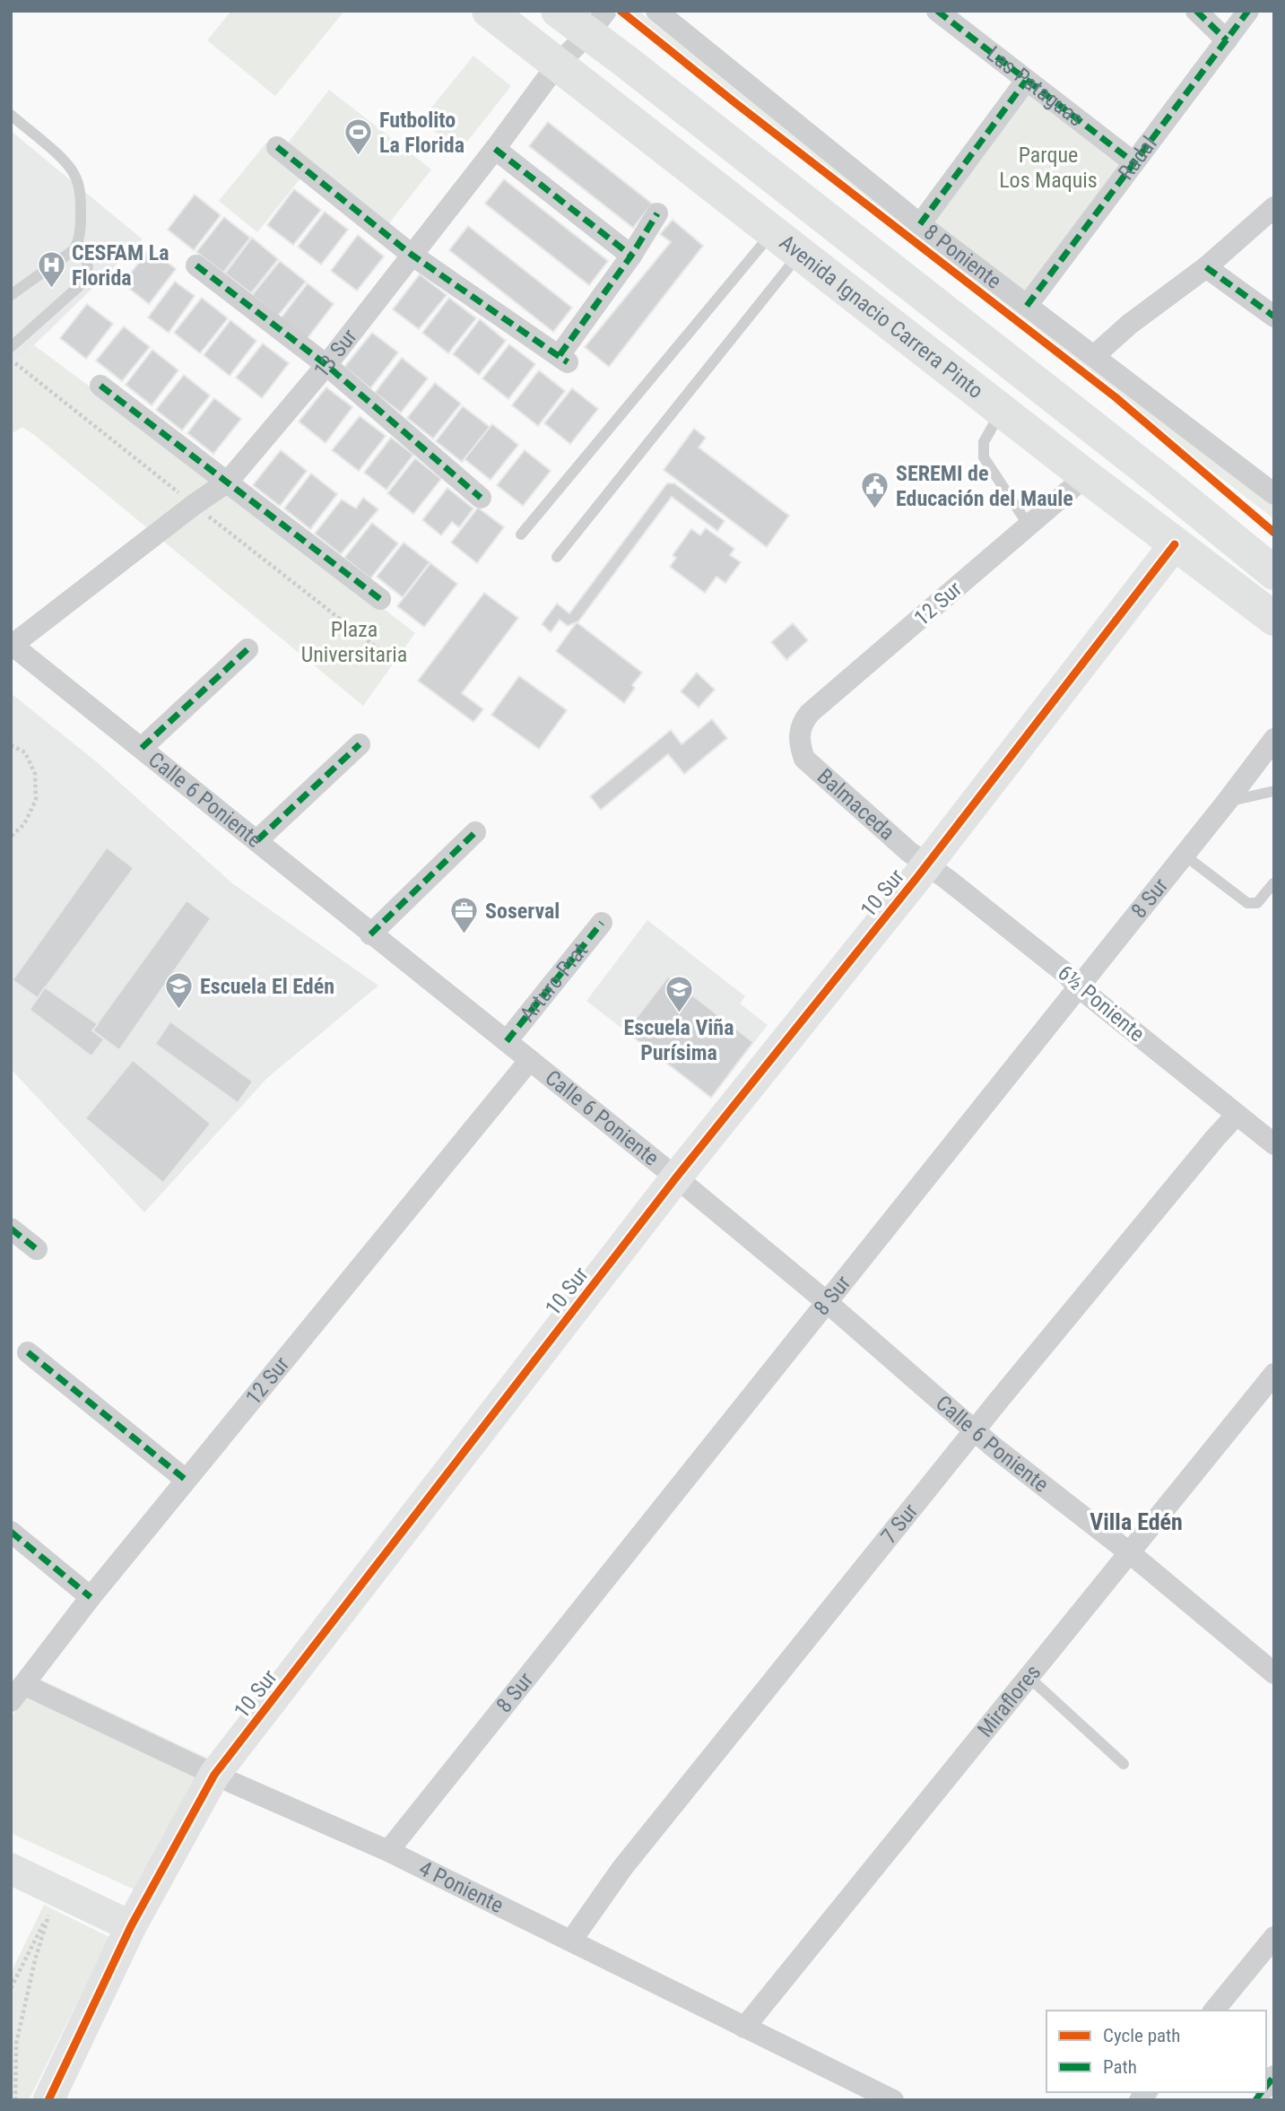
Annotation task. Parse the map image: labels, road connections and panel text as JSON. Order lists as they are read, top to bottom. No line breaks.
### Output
{"streets":{"main road":["Avenida Ignacio Carrera Pinto"],"street":["Las Pataguas","Radal","8 Poniente","13 Sur","12 Sur","Calle 6 Poniente","Balmaceda","10 Sur","8 Sur","Arturo Prat","6½ Poniente","7 Sur","Miraflores","4 Poniente"]},"crossings":[["Las Pataguas","Radal"],["Radal","8 Poniente"],["Avenida Ignacio Carrera Pinto","13 Sur"],["Avenida Ignacio Carrera Pinto","12 Sur"],["Avenida Ignacio Carrera Pinto","10 Sur"],["13 Sur","Calle 6 Poniente"],["12 Sur","Calle 6 Poniente"],["12 Sur","Balmaceda"],["12 Sur","4 Poniente"],["Calle 6 Poniente","10 Sur"],["Calle 6 Poniente","8 Sur"],["Calle 6 Poniente","Arturo Prat"],["Calle 6 Poniente","7 Sur"],["Calle 6 Poniente","Miraflores"],["Balmaceda","10 Sur"],["Balmaceda","6½ Poniente"],["10 Sur","6½ Poniente"],["10 Sur","4 Poniente"],["8 Sur","6½ Poniente"],["8 Sur","4 Poniente"],["6½ Poniente","7 Sur"],["7 Sur","4 Poniente"],["Miraflores","4 Poniente"]],"districts":["Villa Edén"],"parks":["Parque Los Maquis","Plaza Universitaria"],"places":{"sports":["Futbolito La Florida"],"hospital":["CESFAM La Florida"],"public building":["SEREMI de Educación del Maule"],"office":["Soserval"],"school or university":["Escuela El Edén","Escuela Viña Purísima"]},"legend":["Cycle path","Path"]}
